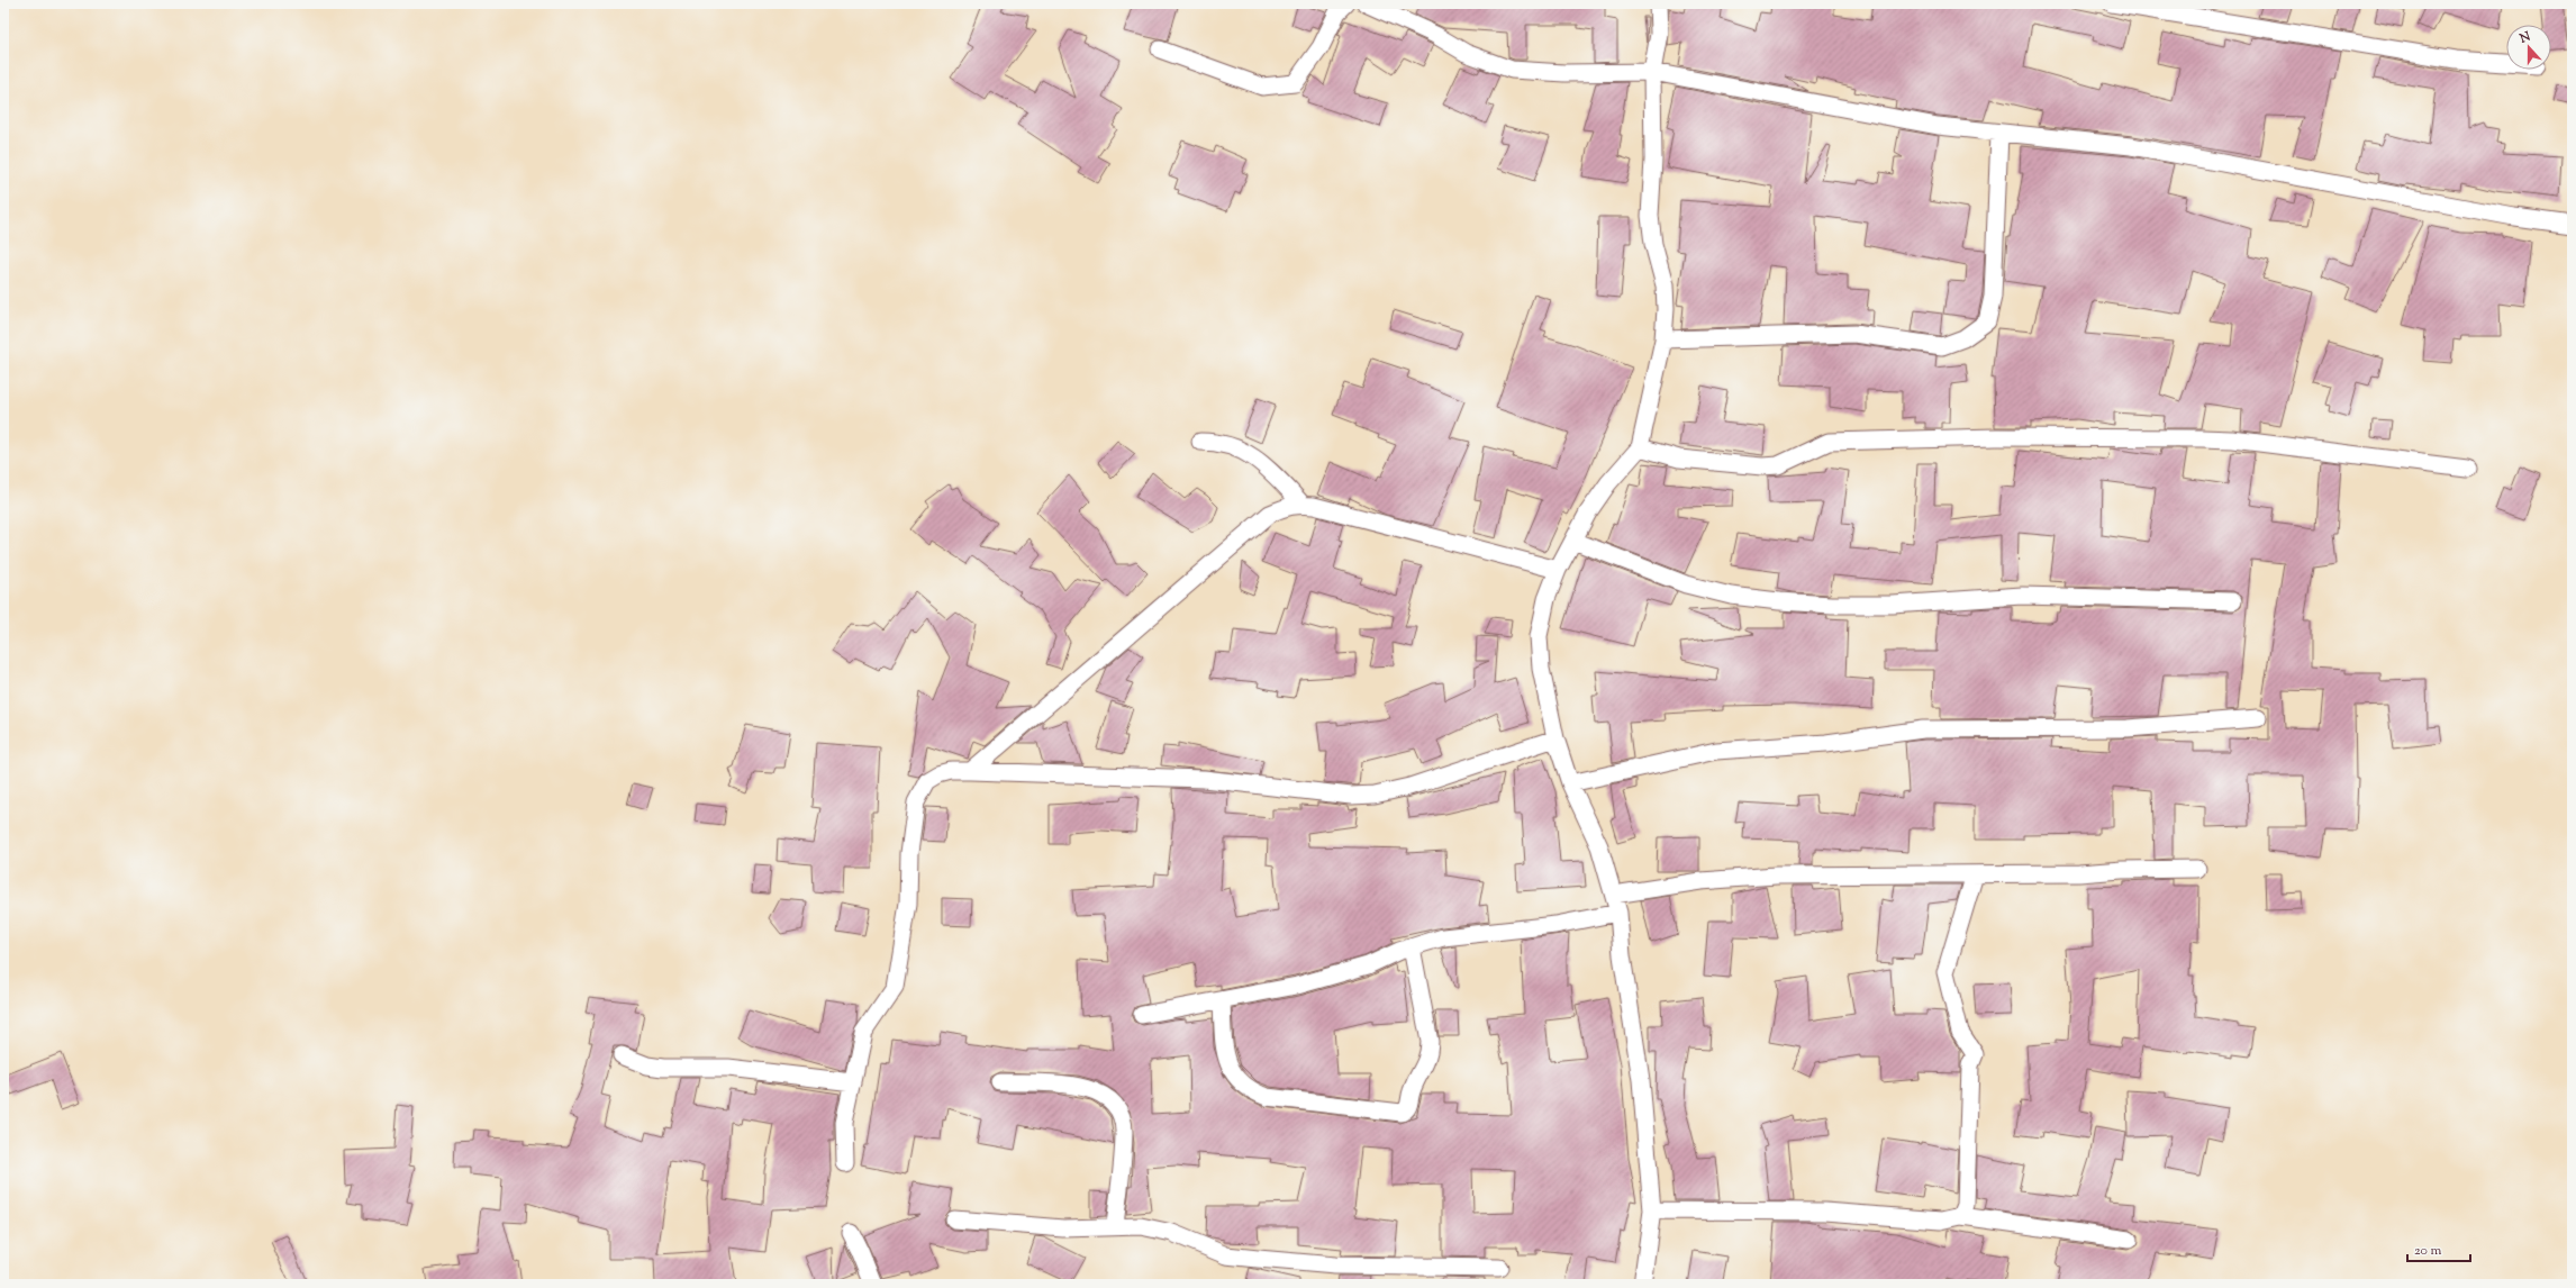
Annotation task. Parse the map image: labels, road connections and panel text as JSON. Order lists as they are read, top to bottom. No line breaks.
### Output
{"scale_bar":"20 m","north":"top"}
